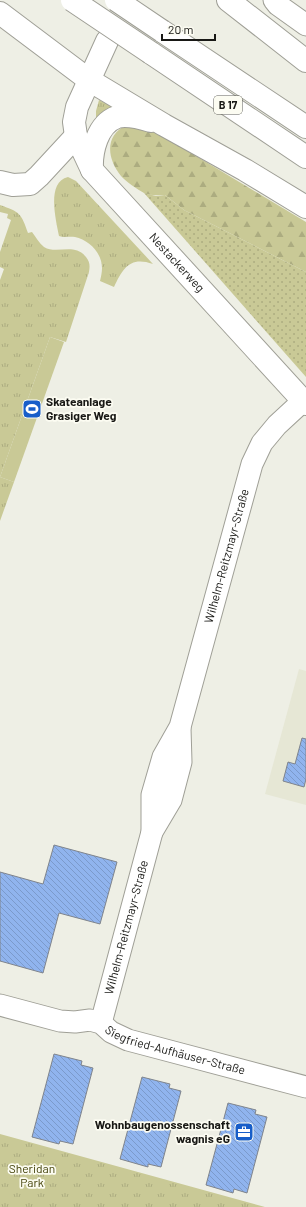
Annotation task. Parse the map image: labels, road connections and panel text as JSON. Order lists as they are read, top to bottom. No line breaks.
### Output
{"streets":{"main road":["B 17","Nestackerweg"],"street":["Wilhelm-Reitzmayr-Straße","Siegfried-Aufhäuser-Straße"]},"crossings":[["Nestackerweg","Wilhelm-Reitzmayr-Straße"],["Wilhelm-Reitzmayr-Straße","Siegfried-Aufhäuser-Straße"]],"parks":["Sheridan Park"],"places":{"sports":["Skateanlage Grasiger Weg"],"office":["Wohnbaugenossenschaft wagnis eG"]},"scale_bar":"20 m"}
